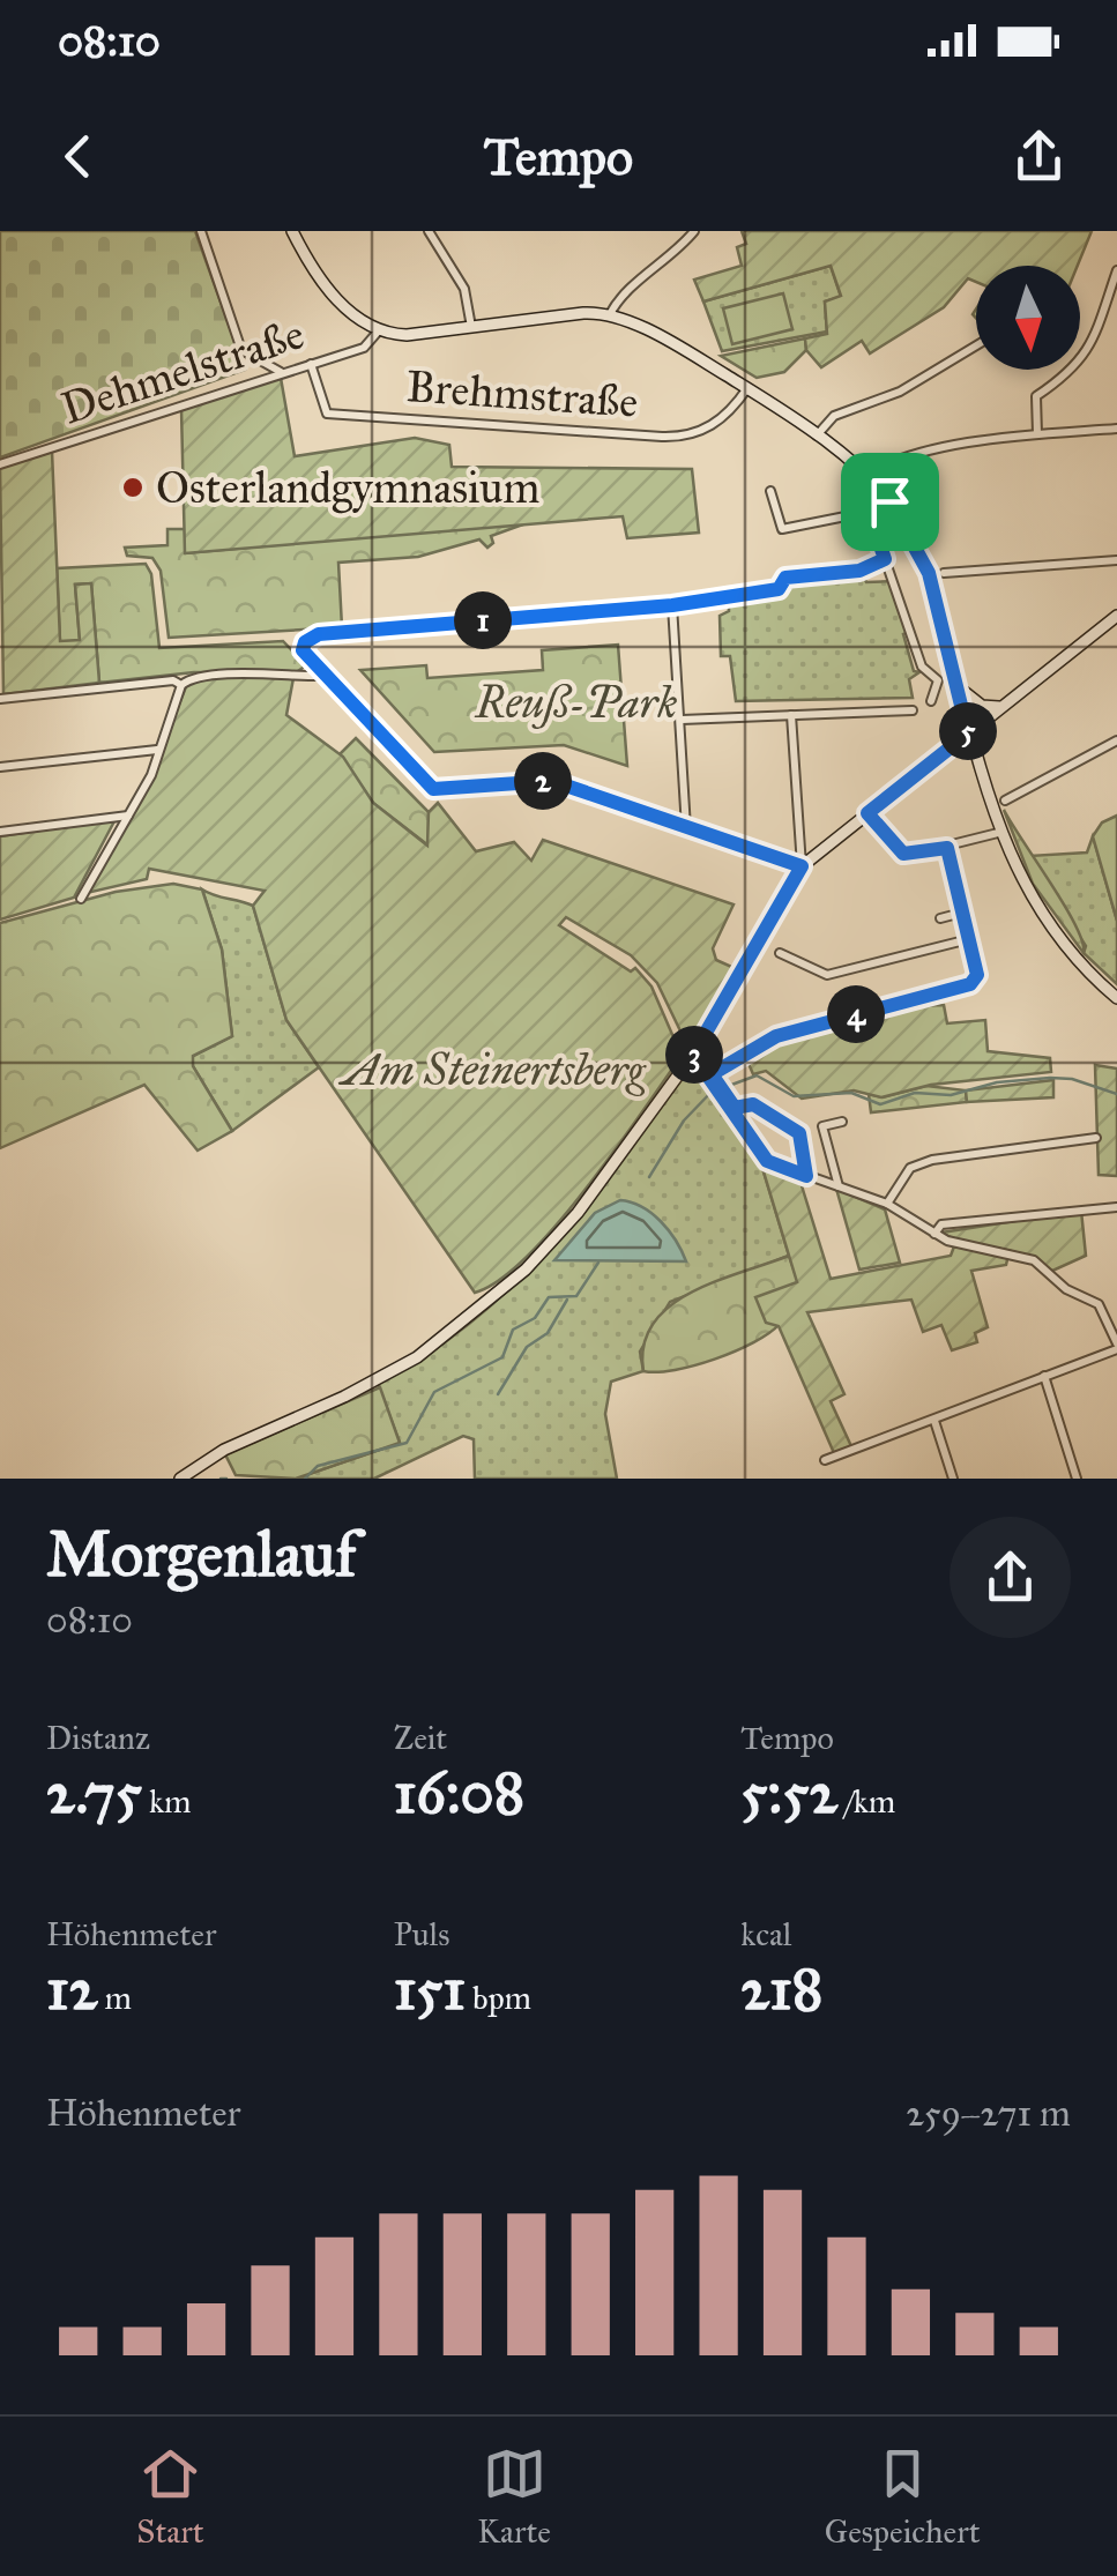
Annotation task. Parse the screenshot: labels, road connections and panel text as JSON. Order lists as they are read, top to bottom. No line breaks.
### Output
{"streets":{"street":["Dehmelstraße","Brehmstraße"]},"crossings":[["Dehmelstraße","Brehmstraße"]],"parks":["Reuß-Park","Am Steinertsberg"],"places":["Osterlandgymnasium"],"north":"bottom","page":{"status":"08:10","header":"Tempo","pins":["1","5","2","4","3"],"heading":["Morgenlauf","08:10"],"stats":[["Distanz","2.75 km"],["Zeit","16:08"],["Tempo","5:52 /km"],["Höhenmeter","12 m"],["Puls","151 bpm"],["kcal","218"]],"chart":["Höhenmeter","259–271 m"],"tabs":["Start","Karte","Gespeichert"]}}
